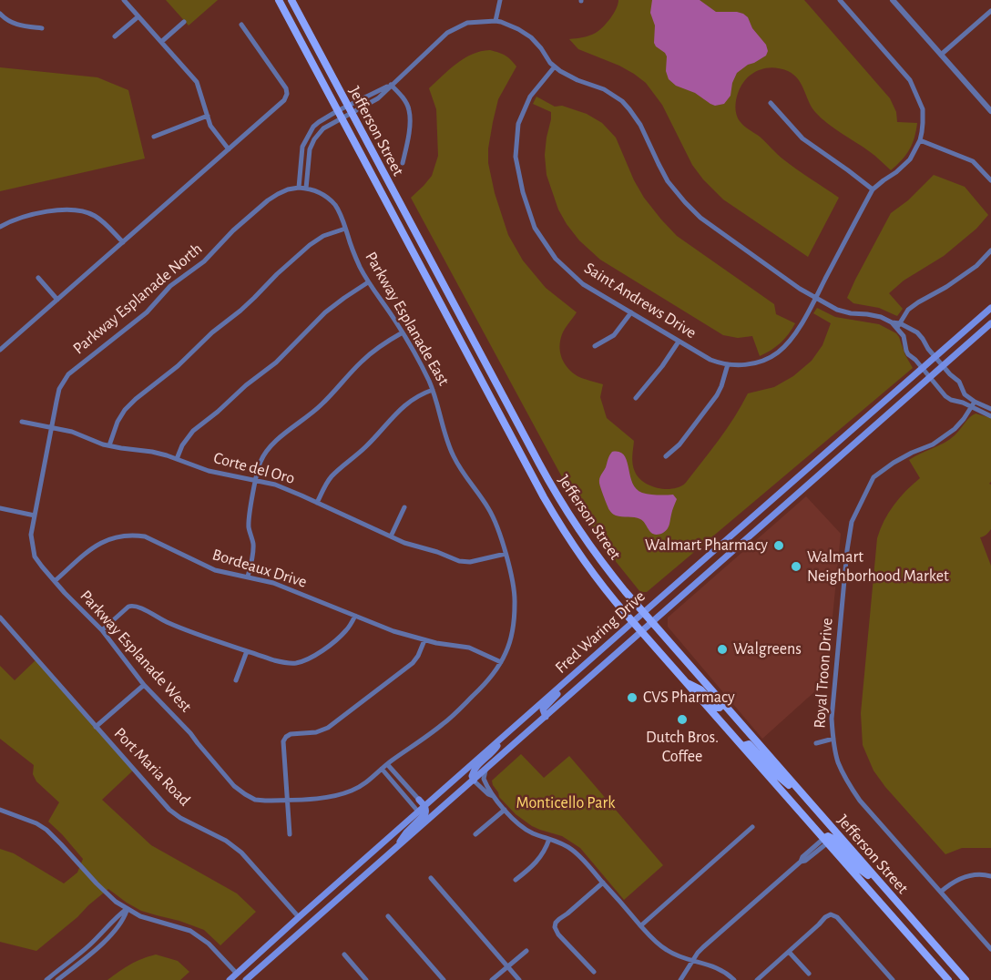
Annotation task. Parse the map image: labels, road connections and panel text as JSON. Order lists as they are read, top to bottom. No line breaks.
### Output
{"streets":{"main road":["Jefferson Street","Fred Waring Drive"],"street":["Parkway Esplanade North","Saint Andrews Drive","Parkway Esplanade East","Corte del Oro","Bordeaux Drive","Parkway Esplanade West","Royal Troon Drive","Port Maria Road"]},"crossings":[["Jefferson Street","Fred Waring Drive"],["Parkway Esplanade North","Parkway Esplanade East"],["Parkway Esplanade North","Corte del Oro"],["Parkway Esplanade North","Parkway Esplanade West"],["Parkway Esplanade East","Corte del Oro"],["Parkway Esplanade East","Bordeaux Drive"],["Parkway Esplanade East","Parkway Esplanade West"],["Bordeaux Drive","Parkway Esplanade West"],["Fred Waring Drive","Port Maria Road"]],"parks":["Monticello Park"],"places":["Walmart Pharmacy","Walmart Neighborhood Market","Walgreens","CVS Pharmacy","Dutch Bros. Coffee"]}
